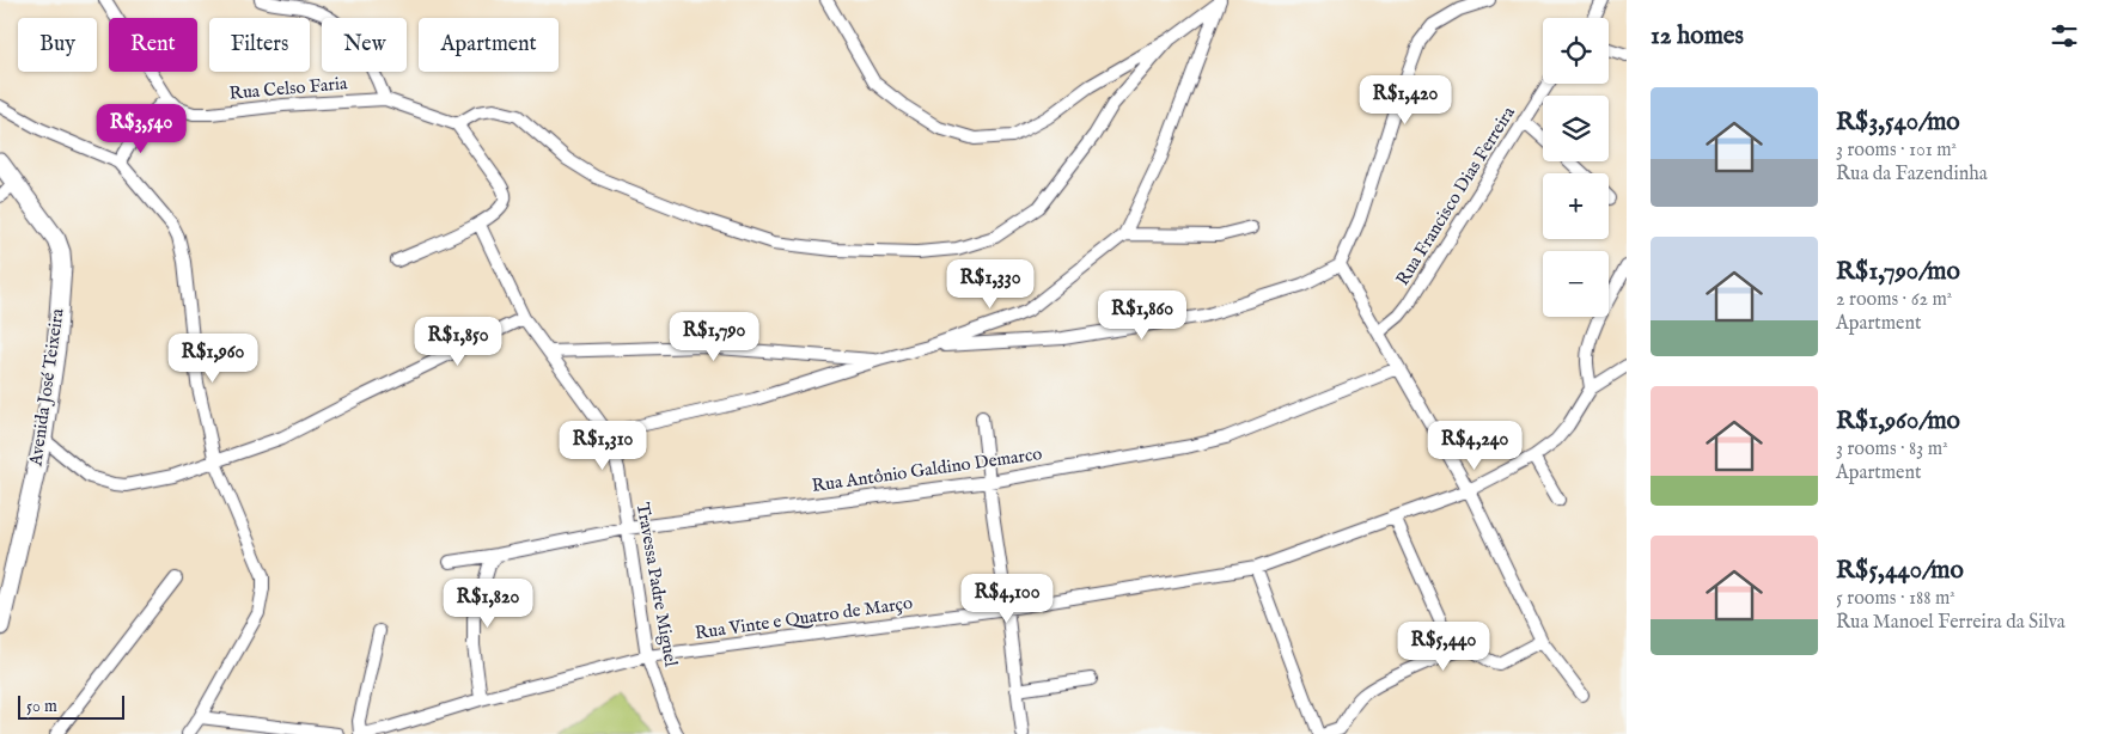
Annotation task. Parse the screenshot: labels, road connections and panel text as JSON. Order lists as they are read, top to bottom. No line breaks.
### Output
{"streets":{"main road":["Avenida José Teixeira"],"street":["Rua Celso Faria","Rua Francisco Dias Ferreira","Rua Antônio Galdino Demarco","Travessa Padre Miguel","Rua Vinte e Quatro de Março"]},"crossings":[["Rua Antônio Galdino Demarco","Travessa Padre Miguel"],["Travessa Padre Miguel","Rua Vinte e Quatro de Março"]],"scale_bar":"50 m","page":{"heading":"12 homes","map_buttons":["+","−"],"chip":["Buy","Rent","Filters","New","Apartment"],"list":[{"name":"R$3,540/mo","note":"3 rooms · 101 m² · Rua da Fazendinha"},{"name":"R$1,790/mo","note":"2 rooms · 62 m² · Apartment"},{"name":"R$1,960/mo","note":"3 rooms · 83 m² · Apartment"},{"name":"R$5,440/mo","note":"5 rooms · 188 m² · Rua Manoel Ferreira da Silva"}],"price":["R$1,420","R$3,540","R$1,330","R$1,860","R$1,790","R$1,850","R$1,960","R$1,310","R$4,240","R$4,100","R$1,820","R$5,440"],"scale":"50 m"}}
